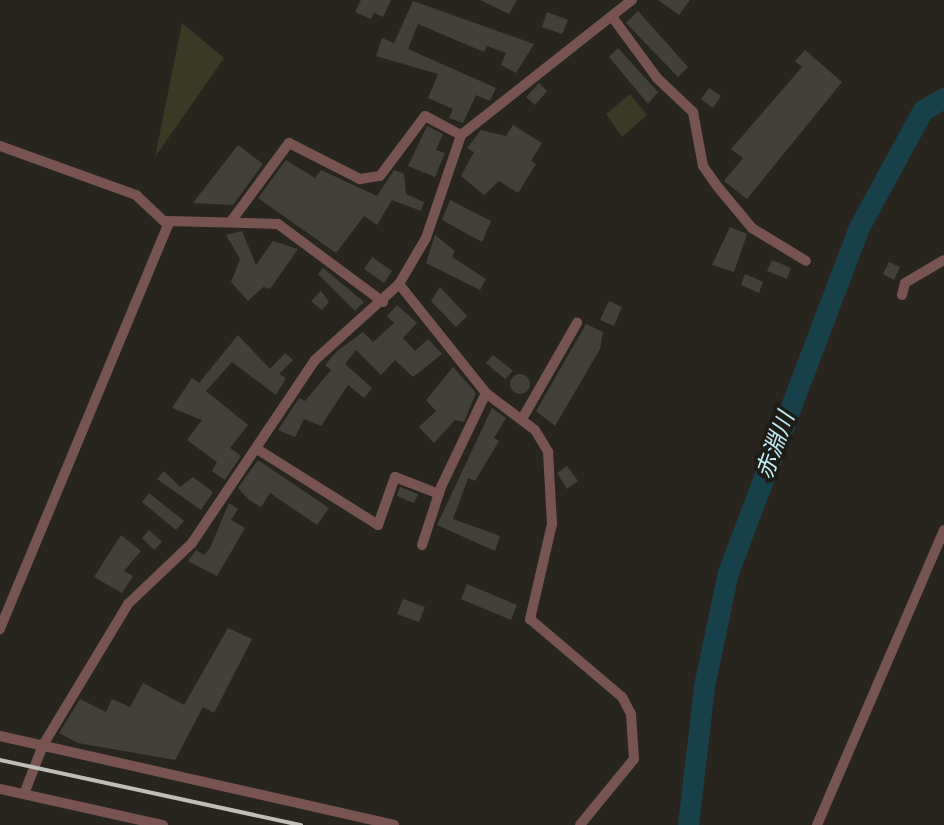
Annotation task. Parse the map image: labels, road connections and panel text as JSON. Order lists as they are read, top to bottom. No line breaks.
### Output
{"water":["赤淵川"]}
